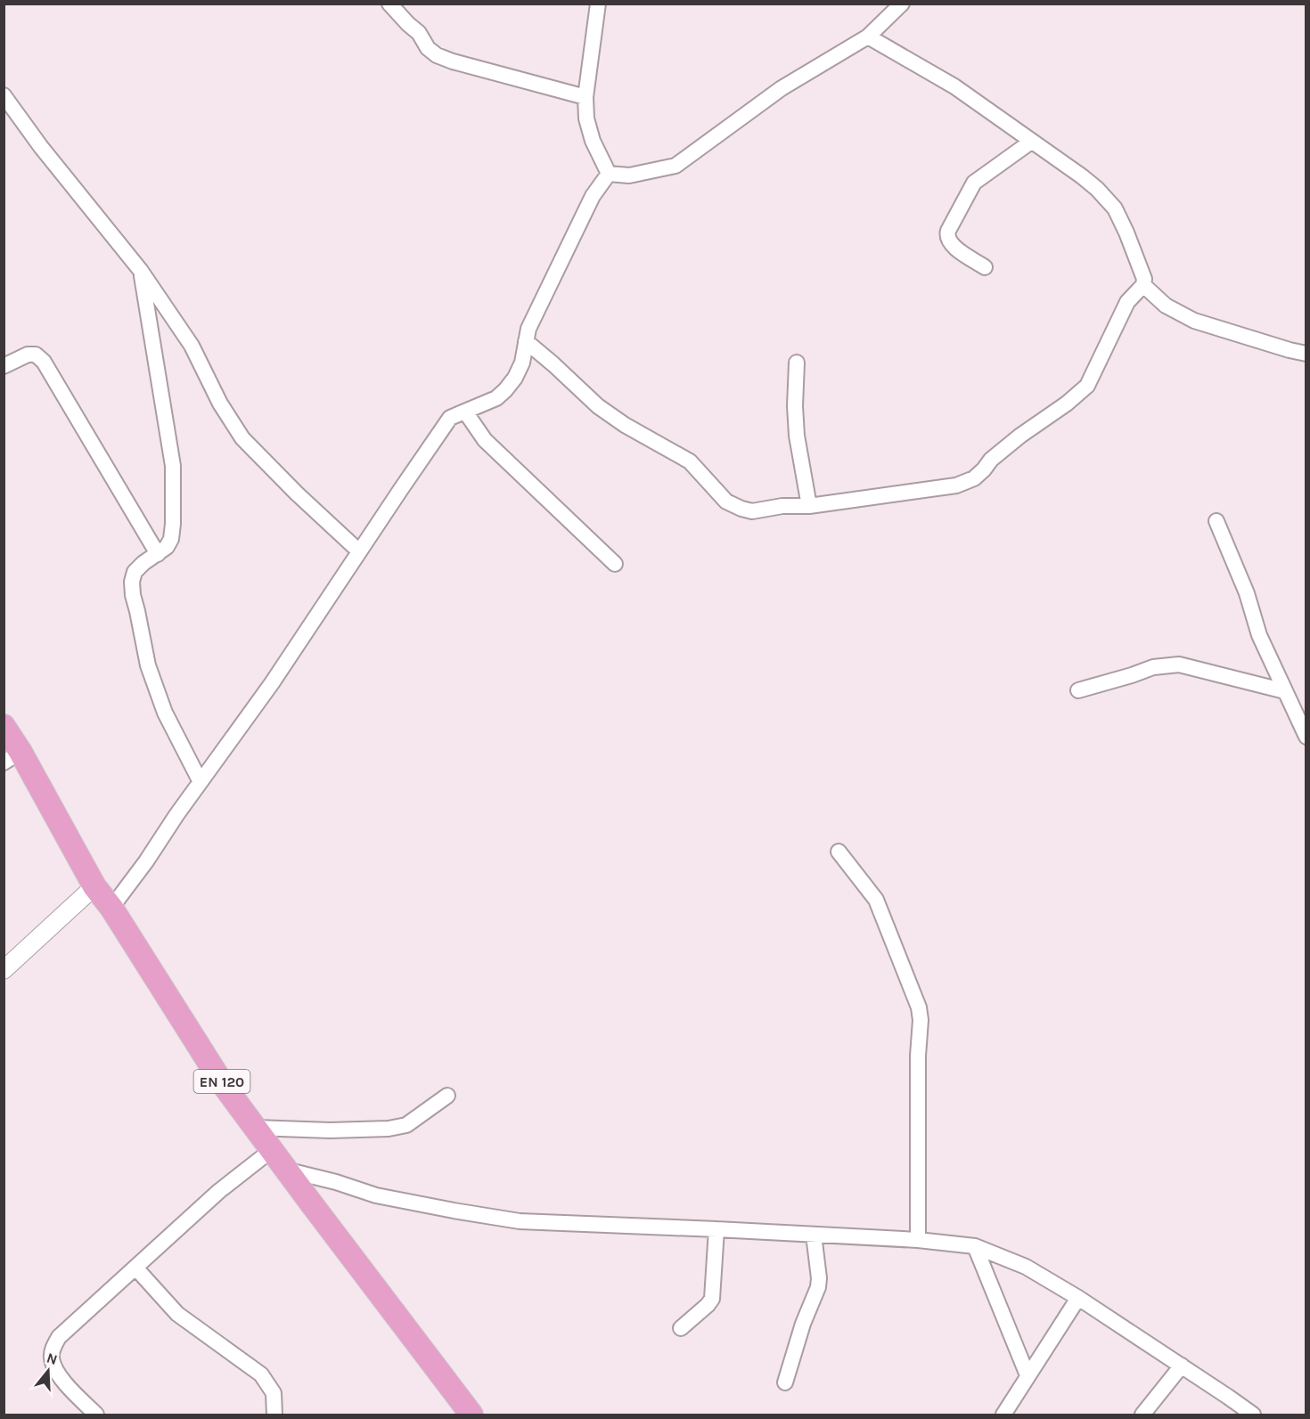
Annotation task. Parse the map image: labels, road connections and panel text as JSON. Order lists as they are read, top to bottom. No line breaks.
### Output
{"streets":{"main road":["EN 120"]},"north":"top"}
